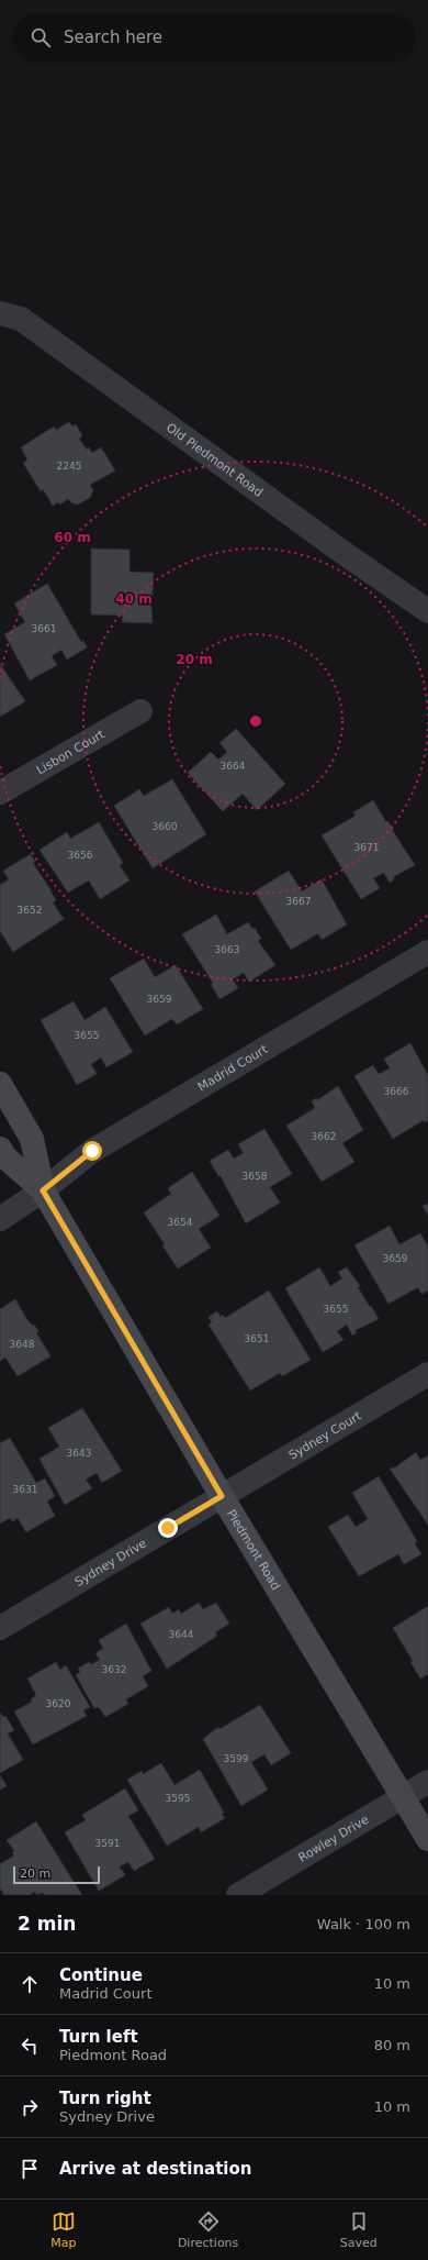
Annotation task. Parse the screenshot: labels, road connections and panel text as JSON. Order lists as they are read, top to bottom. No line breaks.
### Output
{"streets":{"main road":["Piedmont Road"],"street":["Old Piedmont Road","Lisbon Court","Madrid Court","Sydney Court","Sydney Drive","Rowley Drive"]},"crossings":[["Madrid Court","Piedmont Road"],["Sydney Court","Piedmont Road"],["Sydney Court","Sydney Drive"],["Piedmont Road","Sydney Drive"],["Piedmont Road","Rowley Drive"]],"house_numbers":["2245","3661","3664","3660","3671","3656","3667","3652","3663","3659","3655","3666","3662","3658","3654","3659","3655","3651","3648","3643","3631","3644","3632","3620","3599","3595","3591"],"scale_bar":"20 m","page":{"search":"Search here","scale":"20 m","heading":["2 min","Walk · 100 m"],"list":[["Continue","Madrid Court","10 m"],["Turn left","Piedmont Road","80 m"],["Turn right","Sydney Drive","10 m"],"Arrive at destination"],"nav":["Map","Directions","Saved"]},"rings":["60 m","40 m","20 m"]}
